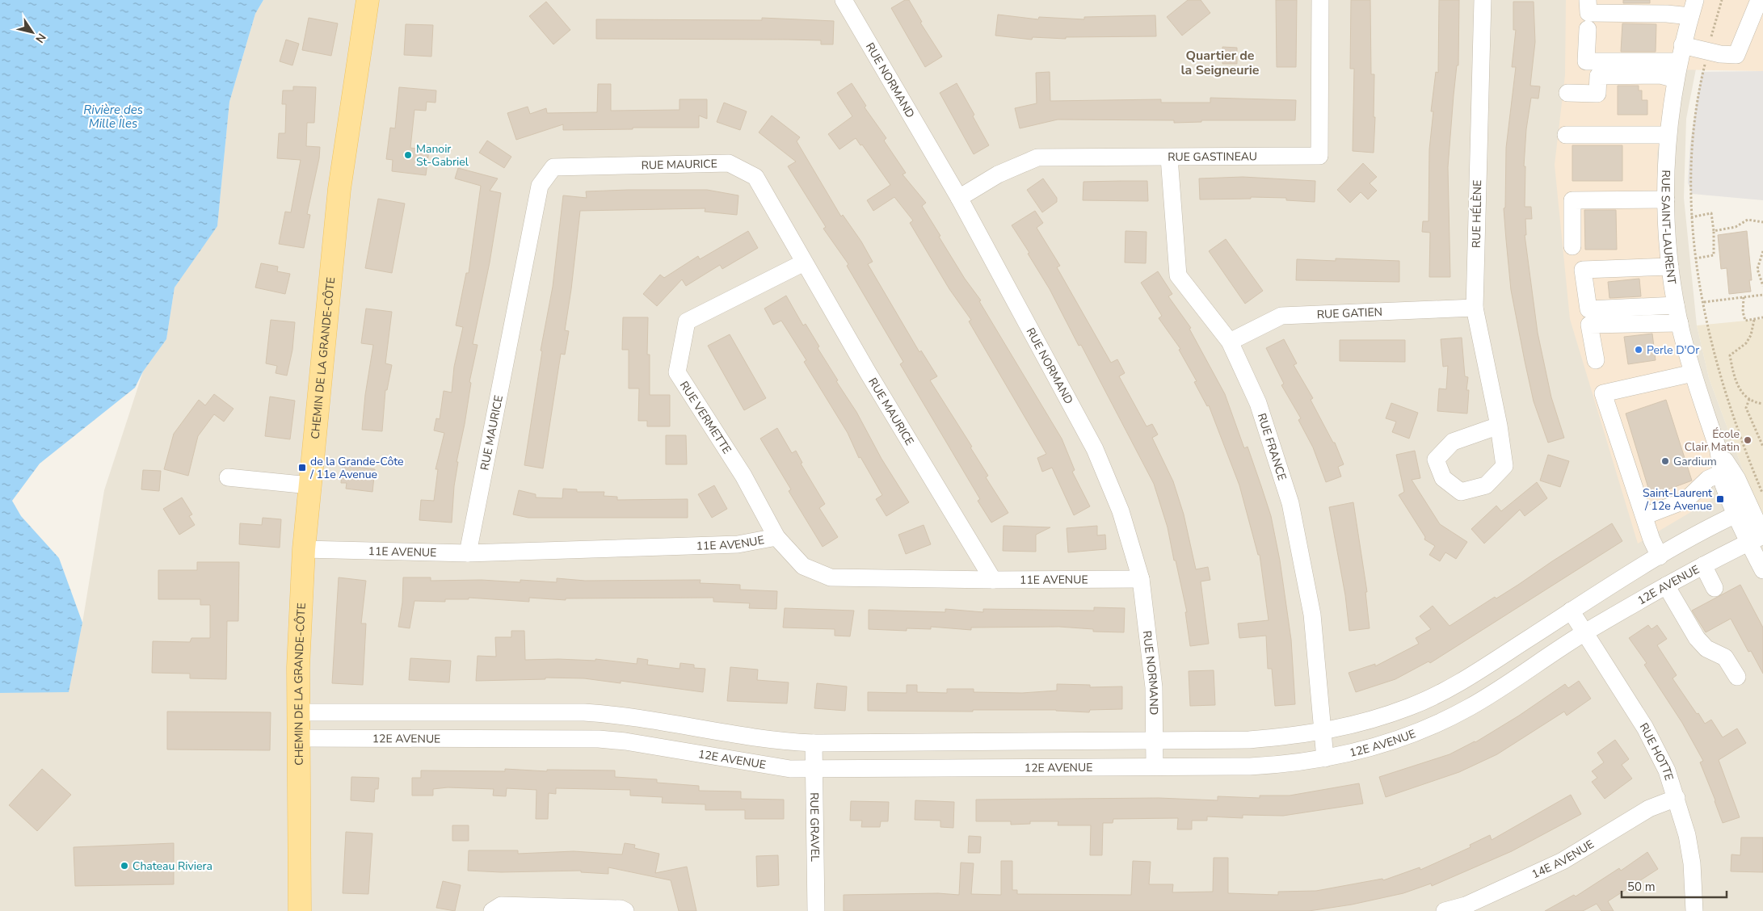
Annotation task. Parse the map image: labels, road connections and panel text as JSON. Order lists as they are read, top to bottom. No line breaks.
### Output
{"streets":{"main road":["CHEMIN DE LA GRANDE-CÔTE"],"street":["RUE NORMAND","RUE GASTINEAU","RUE MAURICE","RUE HÉLÈNE","RUE SAINT-LAURENT","RUE GATIEN","RUE VERMETTE","RUE FRANCE","11E AVENUE","12E AVENUE","RUE HOTTE","RUE GRAVEL","14E AVENUE"]},"crossings":[["RUE NORMAND","RUE GASTINEAU"],["RUE NORMAND","11E AVENUE"],["RUE NORMAND","12E AVENUE"],["RUE GASTINEAU","RUE FRANCE"],["RUE MAURICE","RUE VERMETTE"],["RUE MAURICE","11E AVENUE"],["RUE HÉLÈNE","RUE GATIEN"],["RUE SAINT-LAURENT","12E AVENUE"],["RUE GATIEN","RUE FRANCE"],["CHEMIN DE LA GRANDE-CÔTE","11E AVENUE"],["CHEMIN DE LA GRANDE-CÔTE","12E AVENUE"],["RUE VERMETTE","11E AVENUE"],["RUE FRANCE","12E AVENUE"],["12E AVENUE","RUE HOTTE"],["12E AVENUE","RUE GRAVEL"],["RUE HOTTE","14E AVENUE"]],"districts":["Quartier de la Seigneurie"],"water":["Rivière des Mille Îles"],"places":{"other":["Manoir St-Gabriel","Perle D'Or","École Clair Matin","Gardium","Chateau Riviera"],"transit":["de la Grande-Côte / 11e Avenue","Saint-Laurent / 12e Avenue"]},"scale_bar":"50 m","north":"bottom right"}
